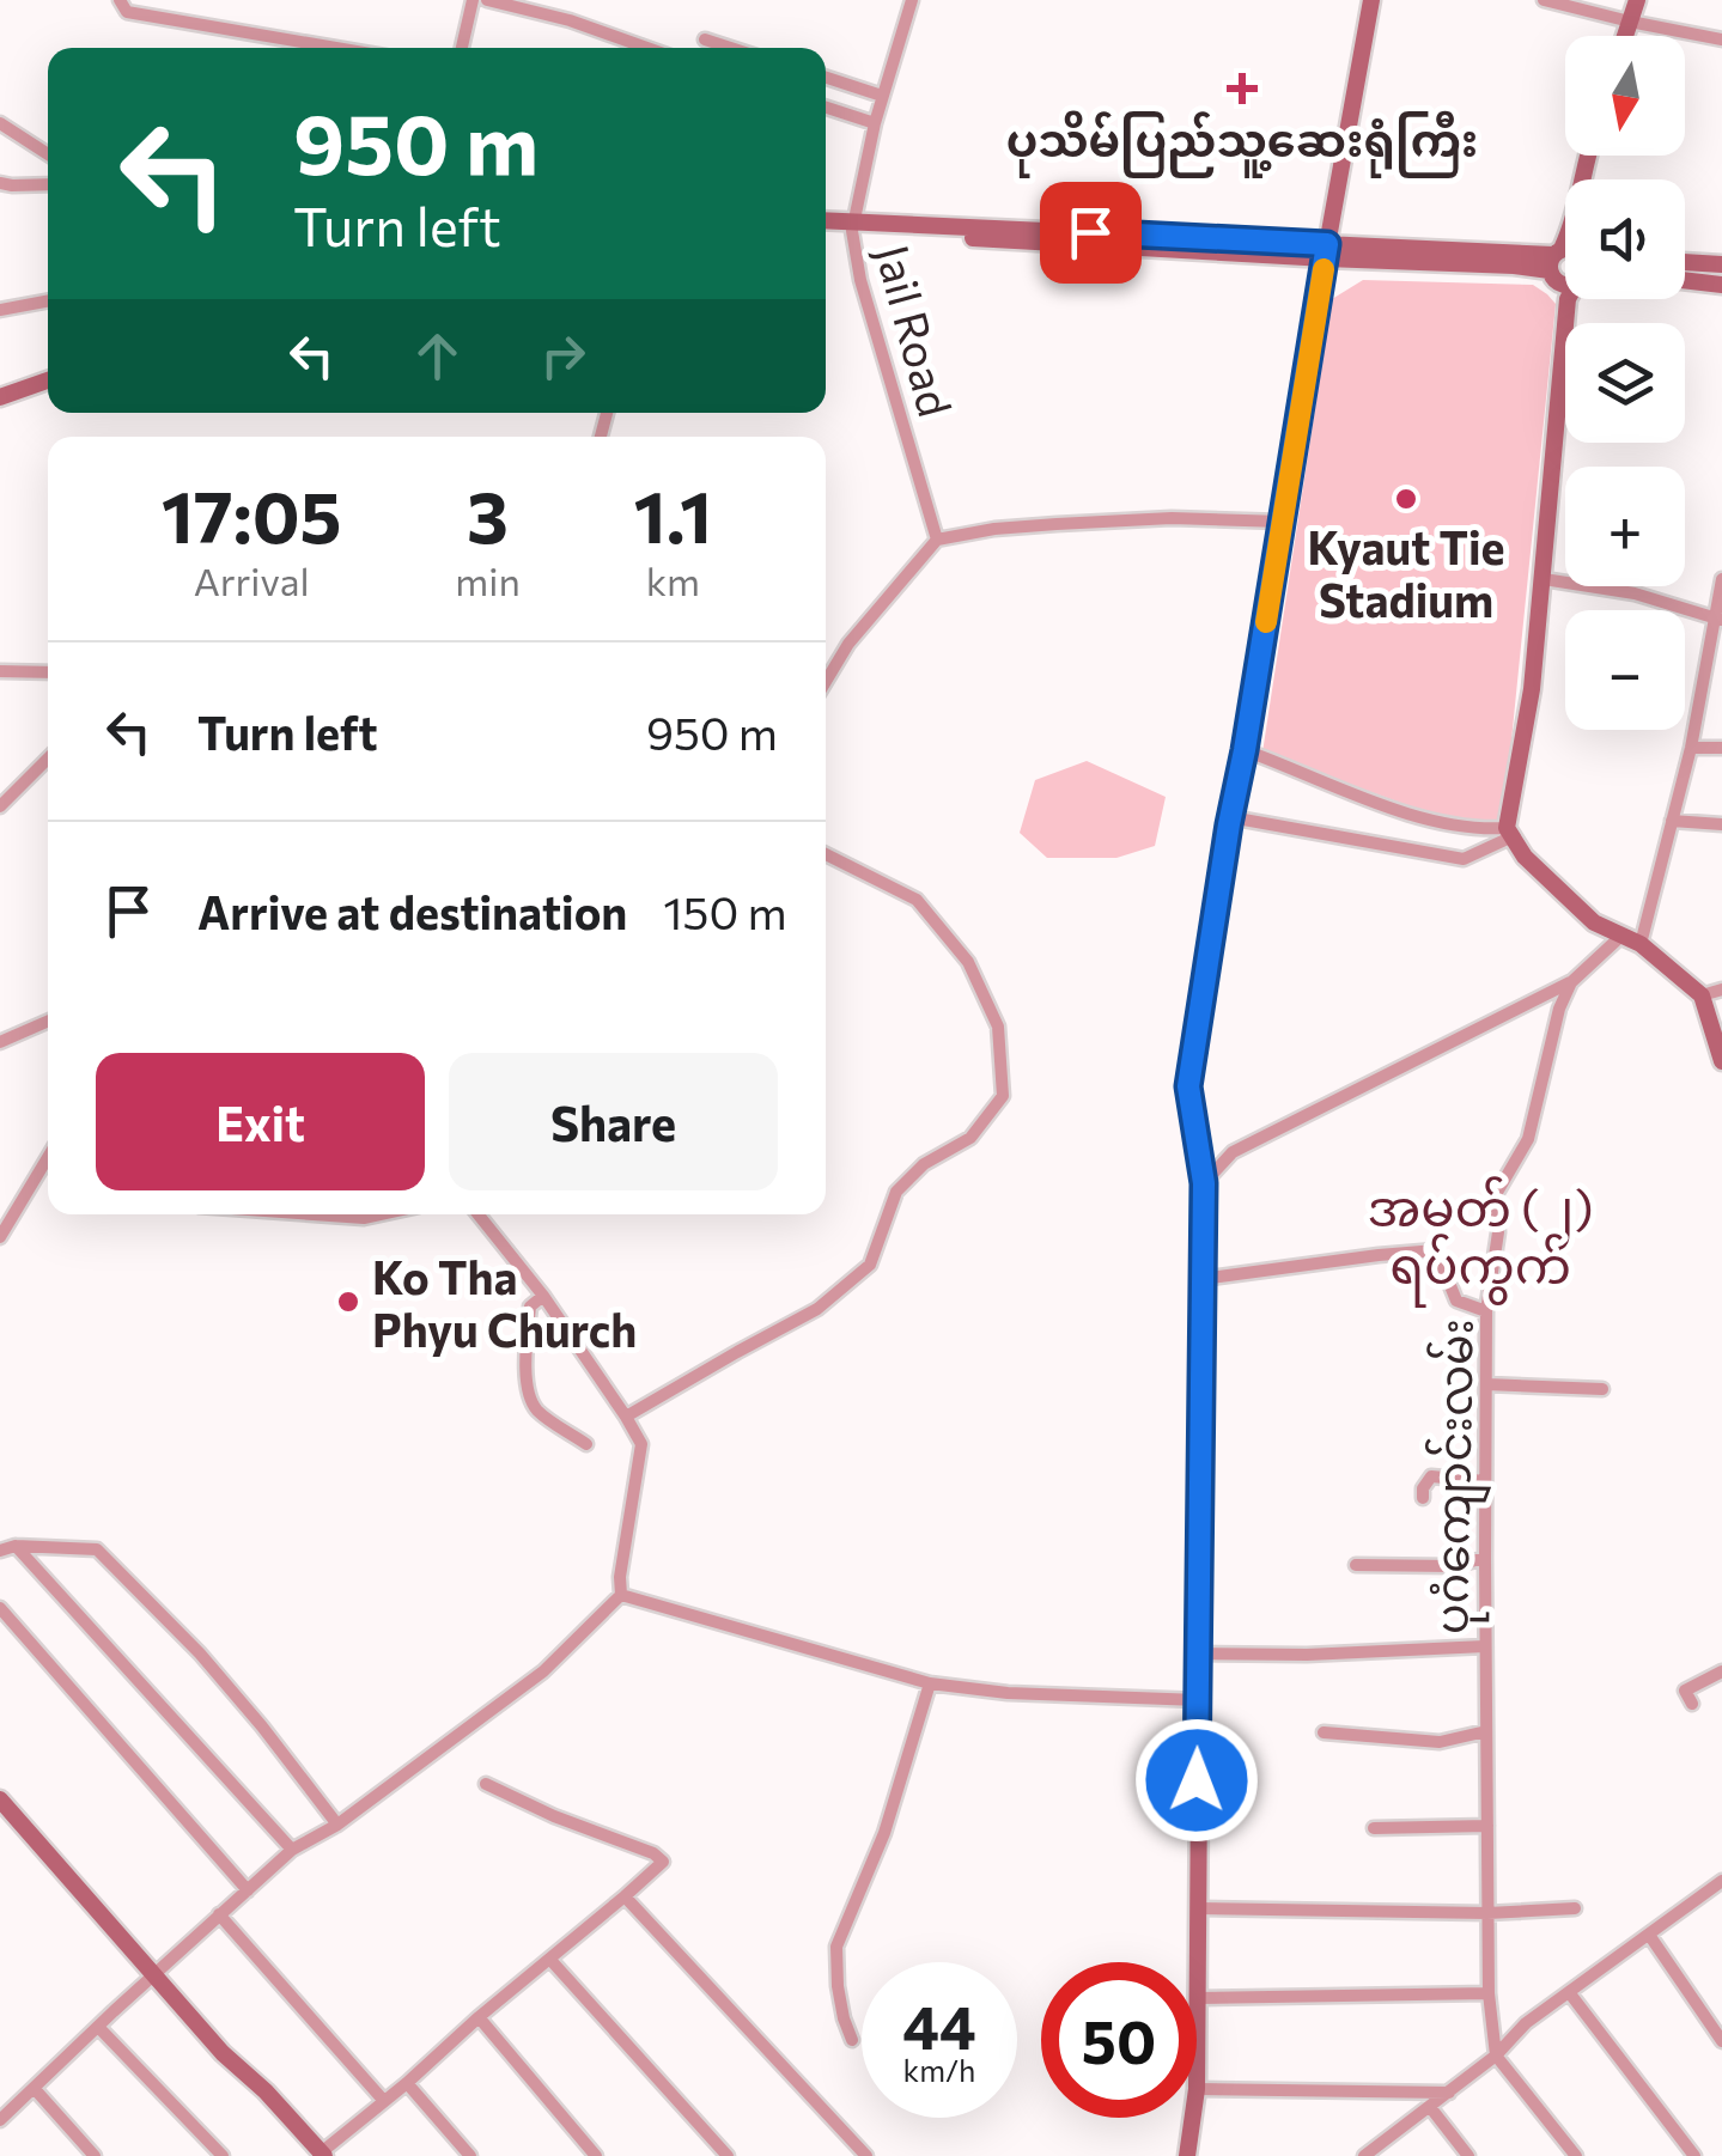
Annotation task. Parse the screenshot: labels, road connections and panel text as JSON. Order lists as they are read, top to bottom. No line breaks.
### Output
{"streets":{"street":["Jail Road","ပုဂံကျောင်းလမ်း"]},"districts":["အမှတ် (၂) ရပ်ကွက်"],"places":{"health":["ပုသိမ်ပြည်သူ့ဆေးရုံကြီး"],"other":["Kyaut Tie Stadium","Ko Tha Phyu Church"]},"north":"bottom","page":{"map_buttons":["+","−"],"turn":["950 m","Turn left"],"eta":["17:05","Arrival","3","min","1.1","km"],"list":[{"name":"Turn left","value":"950 m"},{"name":"Arrive at destination","value":"150 m"}],"buttons":["Exit","Share"],"speed":"44 km/h","limit":"50"}}
